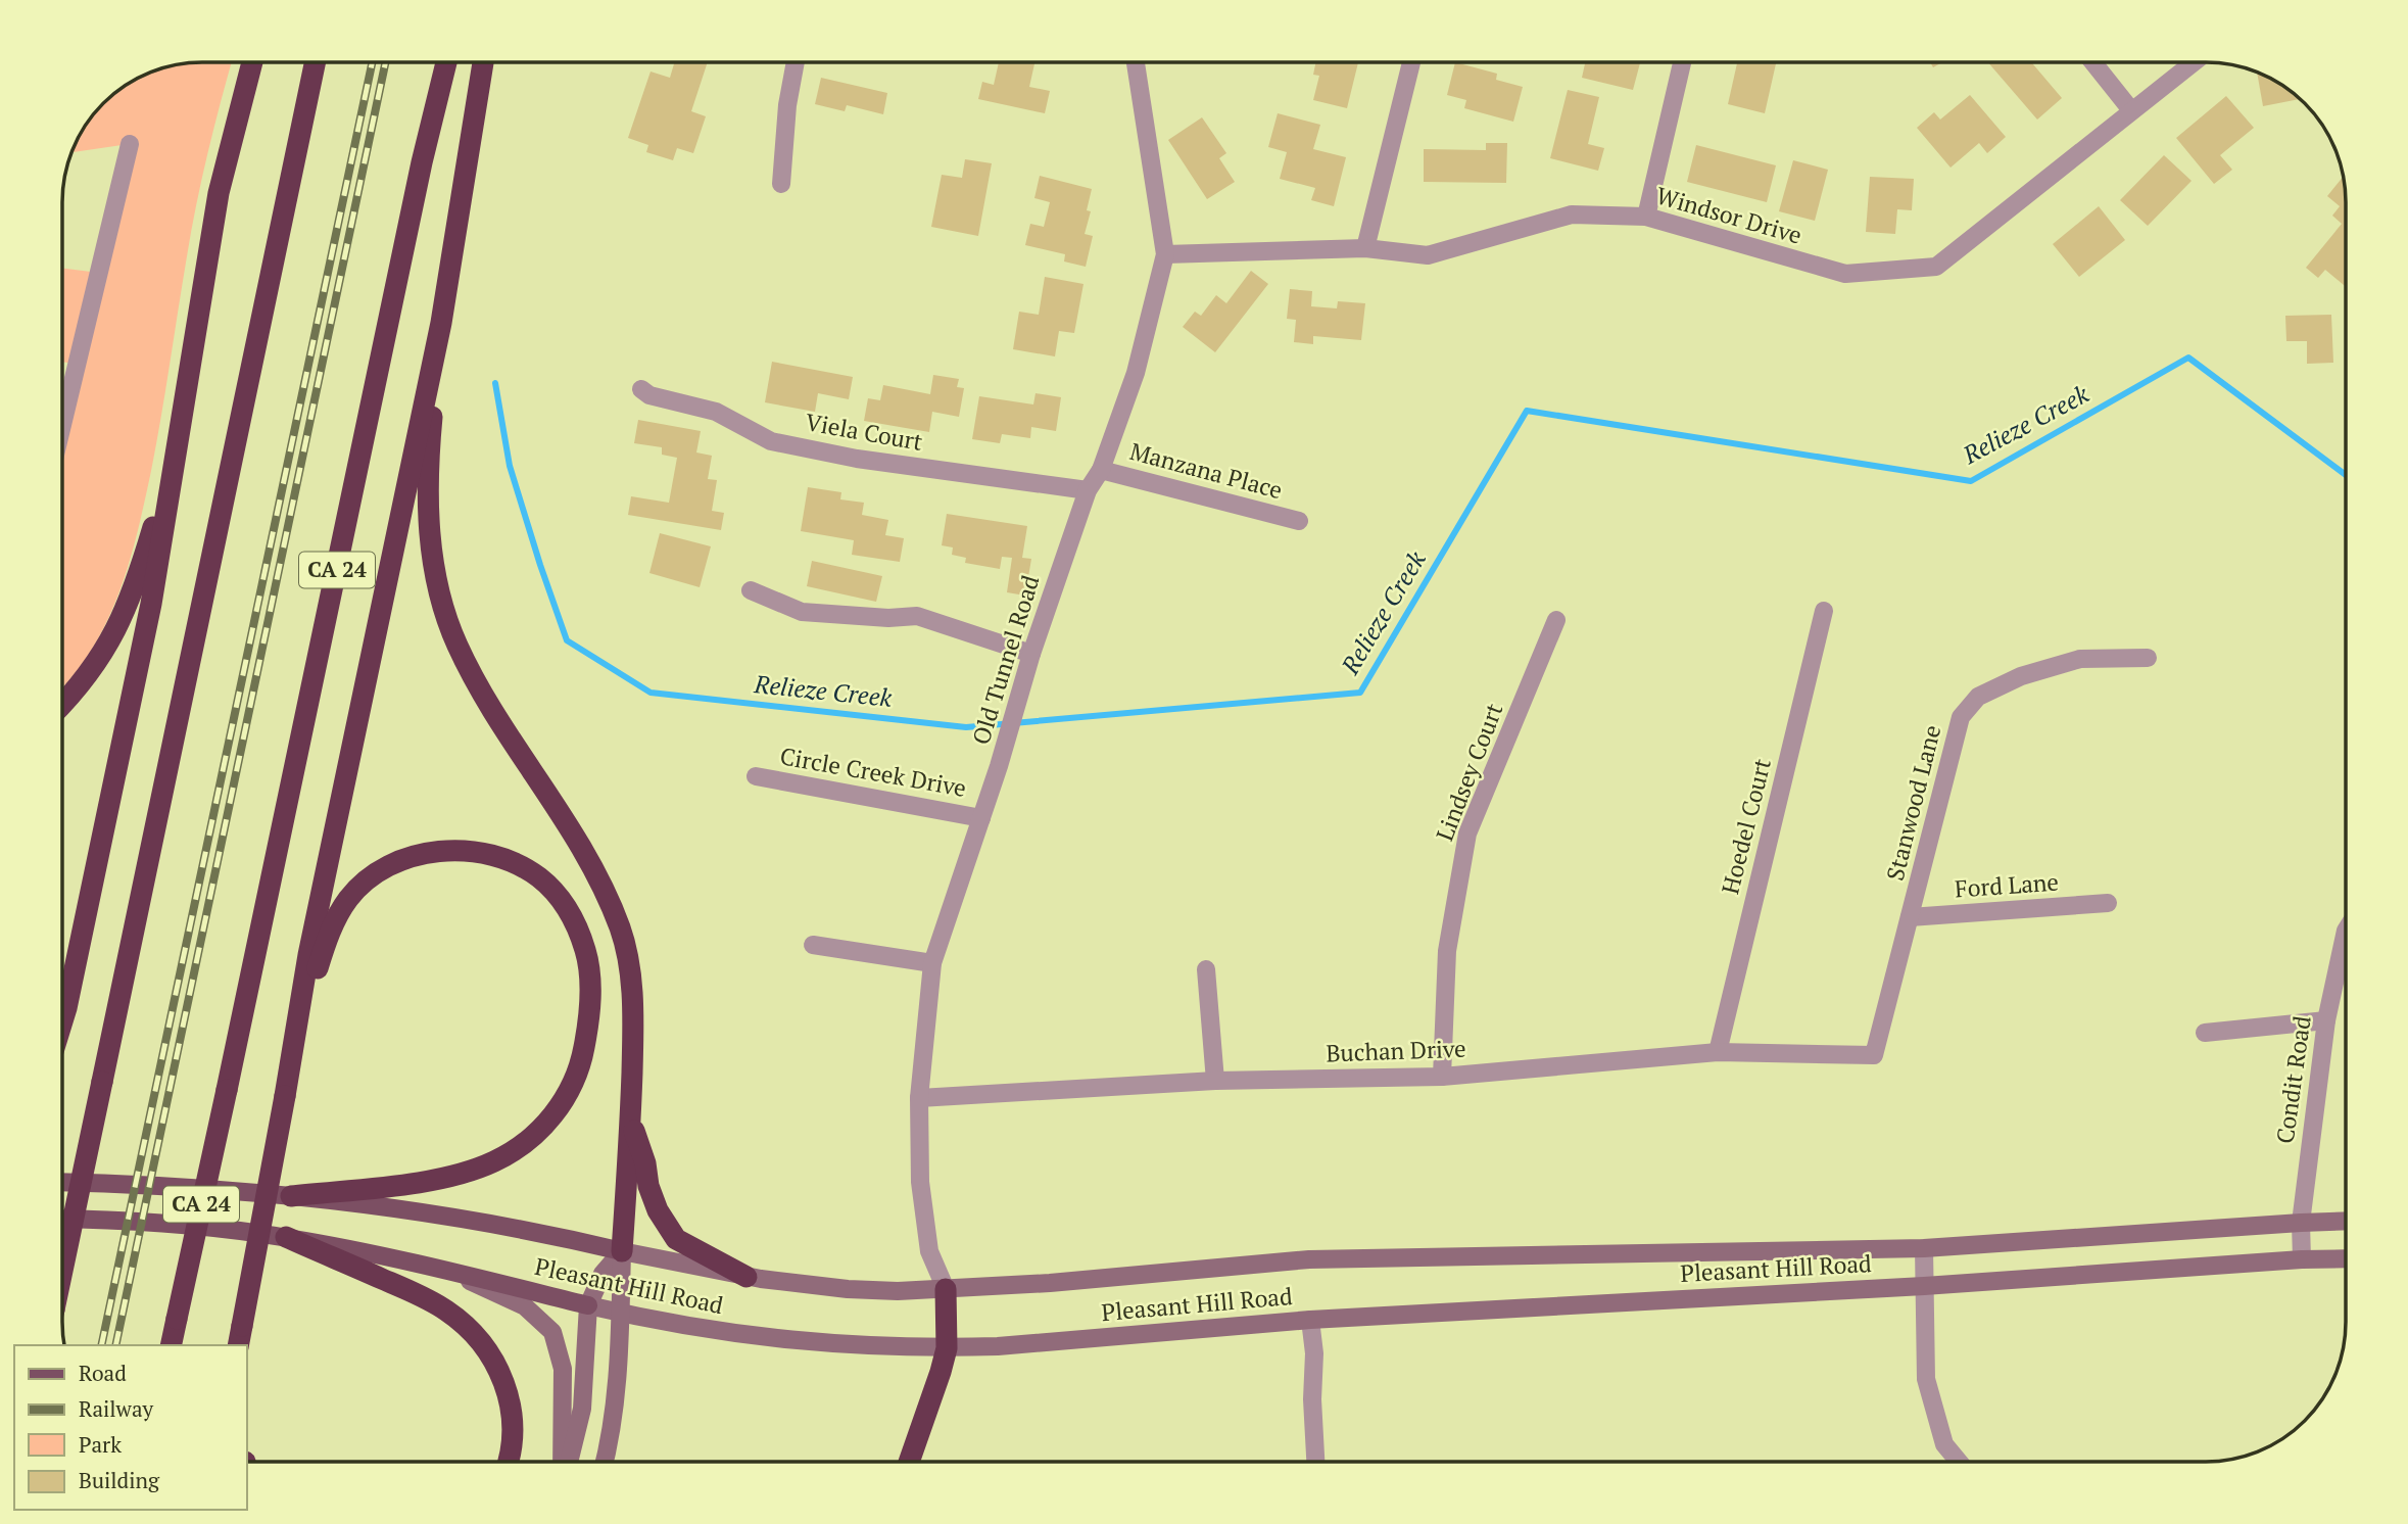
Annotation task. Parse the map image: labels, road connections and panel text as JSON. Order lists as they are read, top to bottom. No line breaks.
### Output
{"streets":{"highway":["CA 24"],"main road":["Pleasant Hill Road"],"street":["Windsor Drive","Viela Court","Manzana Place","Old Tunnel Road","Circle Creek Drive","Lindsey Court","Stanwood Lane","Hoedel Court","Ford Lane","Buchan Drive","Condit Road"]},"crossings":[["Windsor Drive","Old Tunnel Road"],["Viela Court","Old Tunnel Road"],["Manzana Place","Old Tunnel Road"],["Old Tunnel Road","Circle Creek Drive"],["Old Tunnel Road","Buchan Drive"],["Old Tunnel Road","Pleasant Hill Road"],["Lindsey Court","Buchan Drive"],["Stanwood Lane","Ford Lane"],["Stanwood Lane","Buchan Drive"],["Hoedel Court","Buchan Drive"],["Condit Road","Pleasant Hill Road"]],"water":["Relieze Creek"],"legend":["Road","Railway","Park","Building"]}
